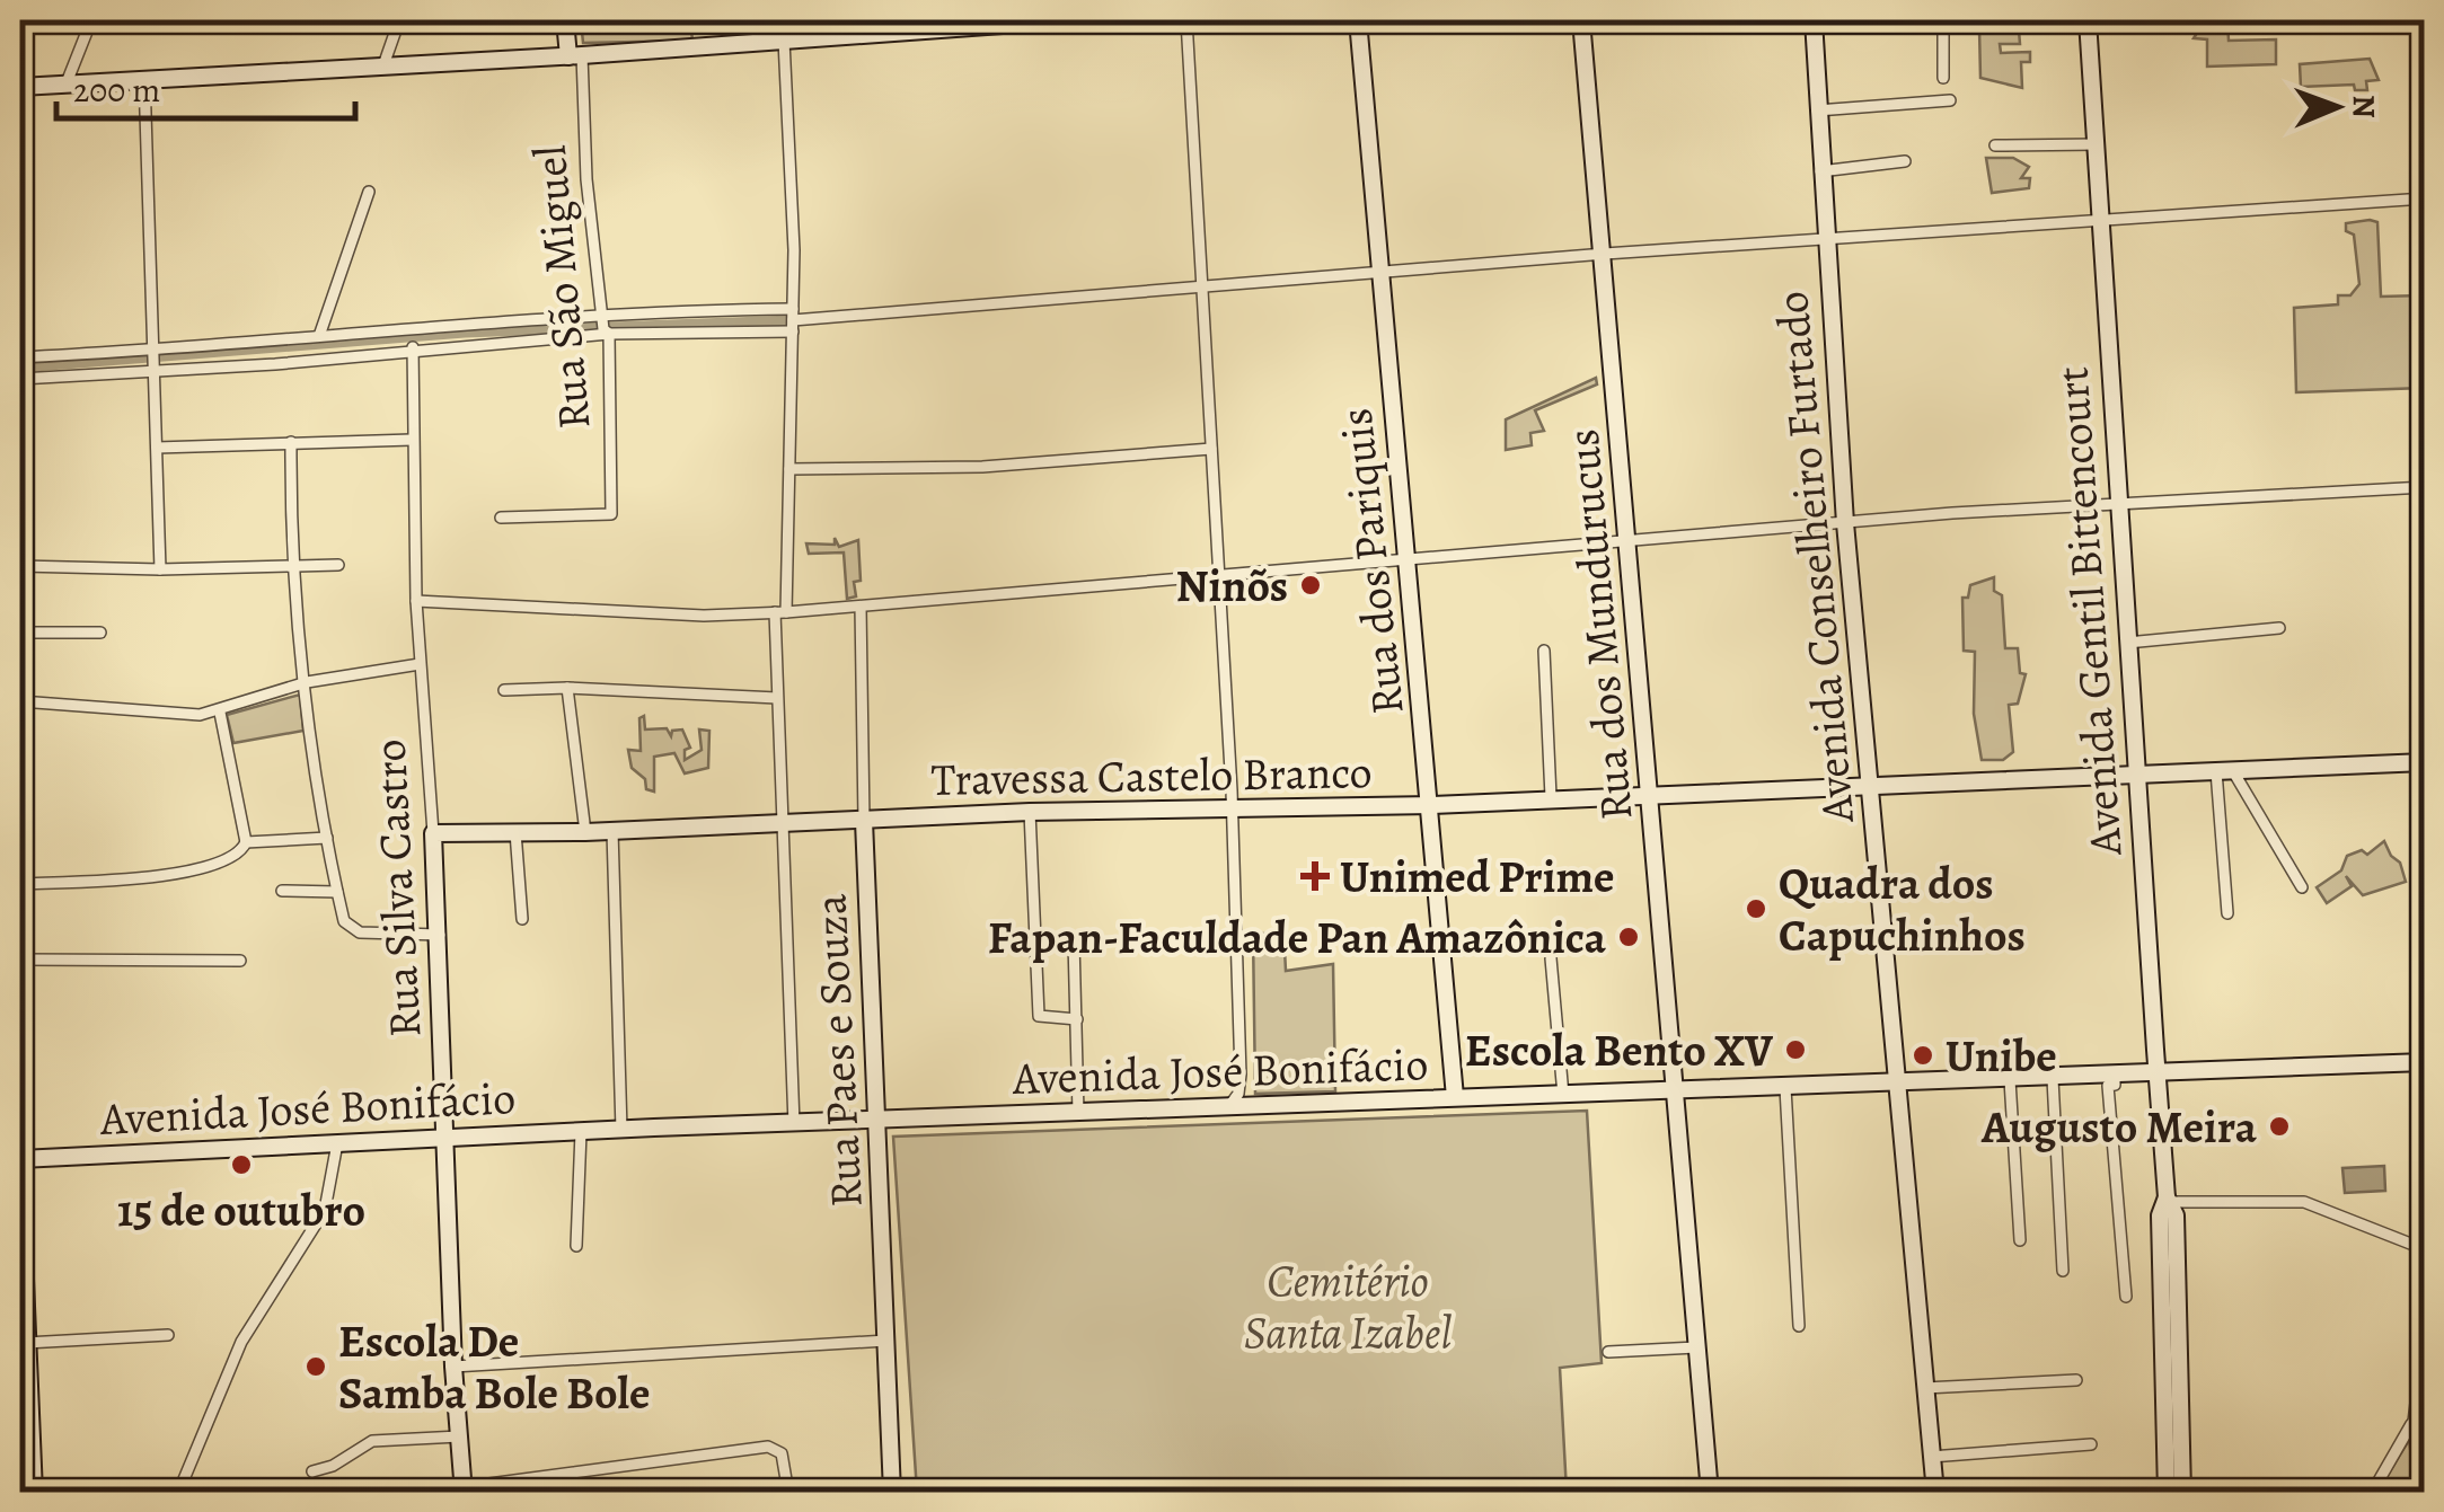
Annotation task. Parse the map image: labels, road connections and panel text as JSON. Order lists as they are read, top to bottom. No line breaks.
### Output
{"streets":{"main road":["Rua São Miguel","Avenida Conselheiro Furtado","Rua dos Pariquis","Avenida Gentil Bittencourt","Rua dos Mundurucus","Travessa Castelo Branco","Rua Silva Castro","Rua Paes e Souza","Avenida José Bonifácio"]},"crossings":[["Avenida Conselheiro Furtado","Travessa Castelo Branco"],["Avenida Conselheiro Furtado","Avenida José Bonifácio"],["Rua dos Pariquis","Travessa Castelo Branco"],["Rua dos Pariquis","Avenida José Bonifácio"],["Avenida Gentil Bittencourt","Travessa Castelo Branco"],["Avenida Gentil Bittencourt","Avenida José Bonifácio"],["Rua dos Mundurucus","Travessa Castelo Branco"],["Rua dos Mundurucus","Avenida José Bonifácio"],["Travessa Castelo Branco","Rua Silva Castro"],["Travessa Castelo Branco","Rua Paes e Souza"],["Rua Silva Castro","Avenida José Bonifácio"],["Rua Paes e Souza","Avenida José Bonifácio"]],"parks":["Cemitério Santa Izabel"],"places":{"other":["Ninõs","Quadra dos Capuchinhos","Fapan-Faculdade Pan Amazônica","Escola Bento XV","Unibe","Augusto Meira","15 de outubro","Escola De Samba Bole Bole"],"health":["Unimed Prime"]},"scale_bar":"200 m","north":"right"}
